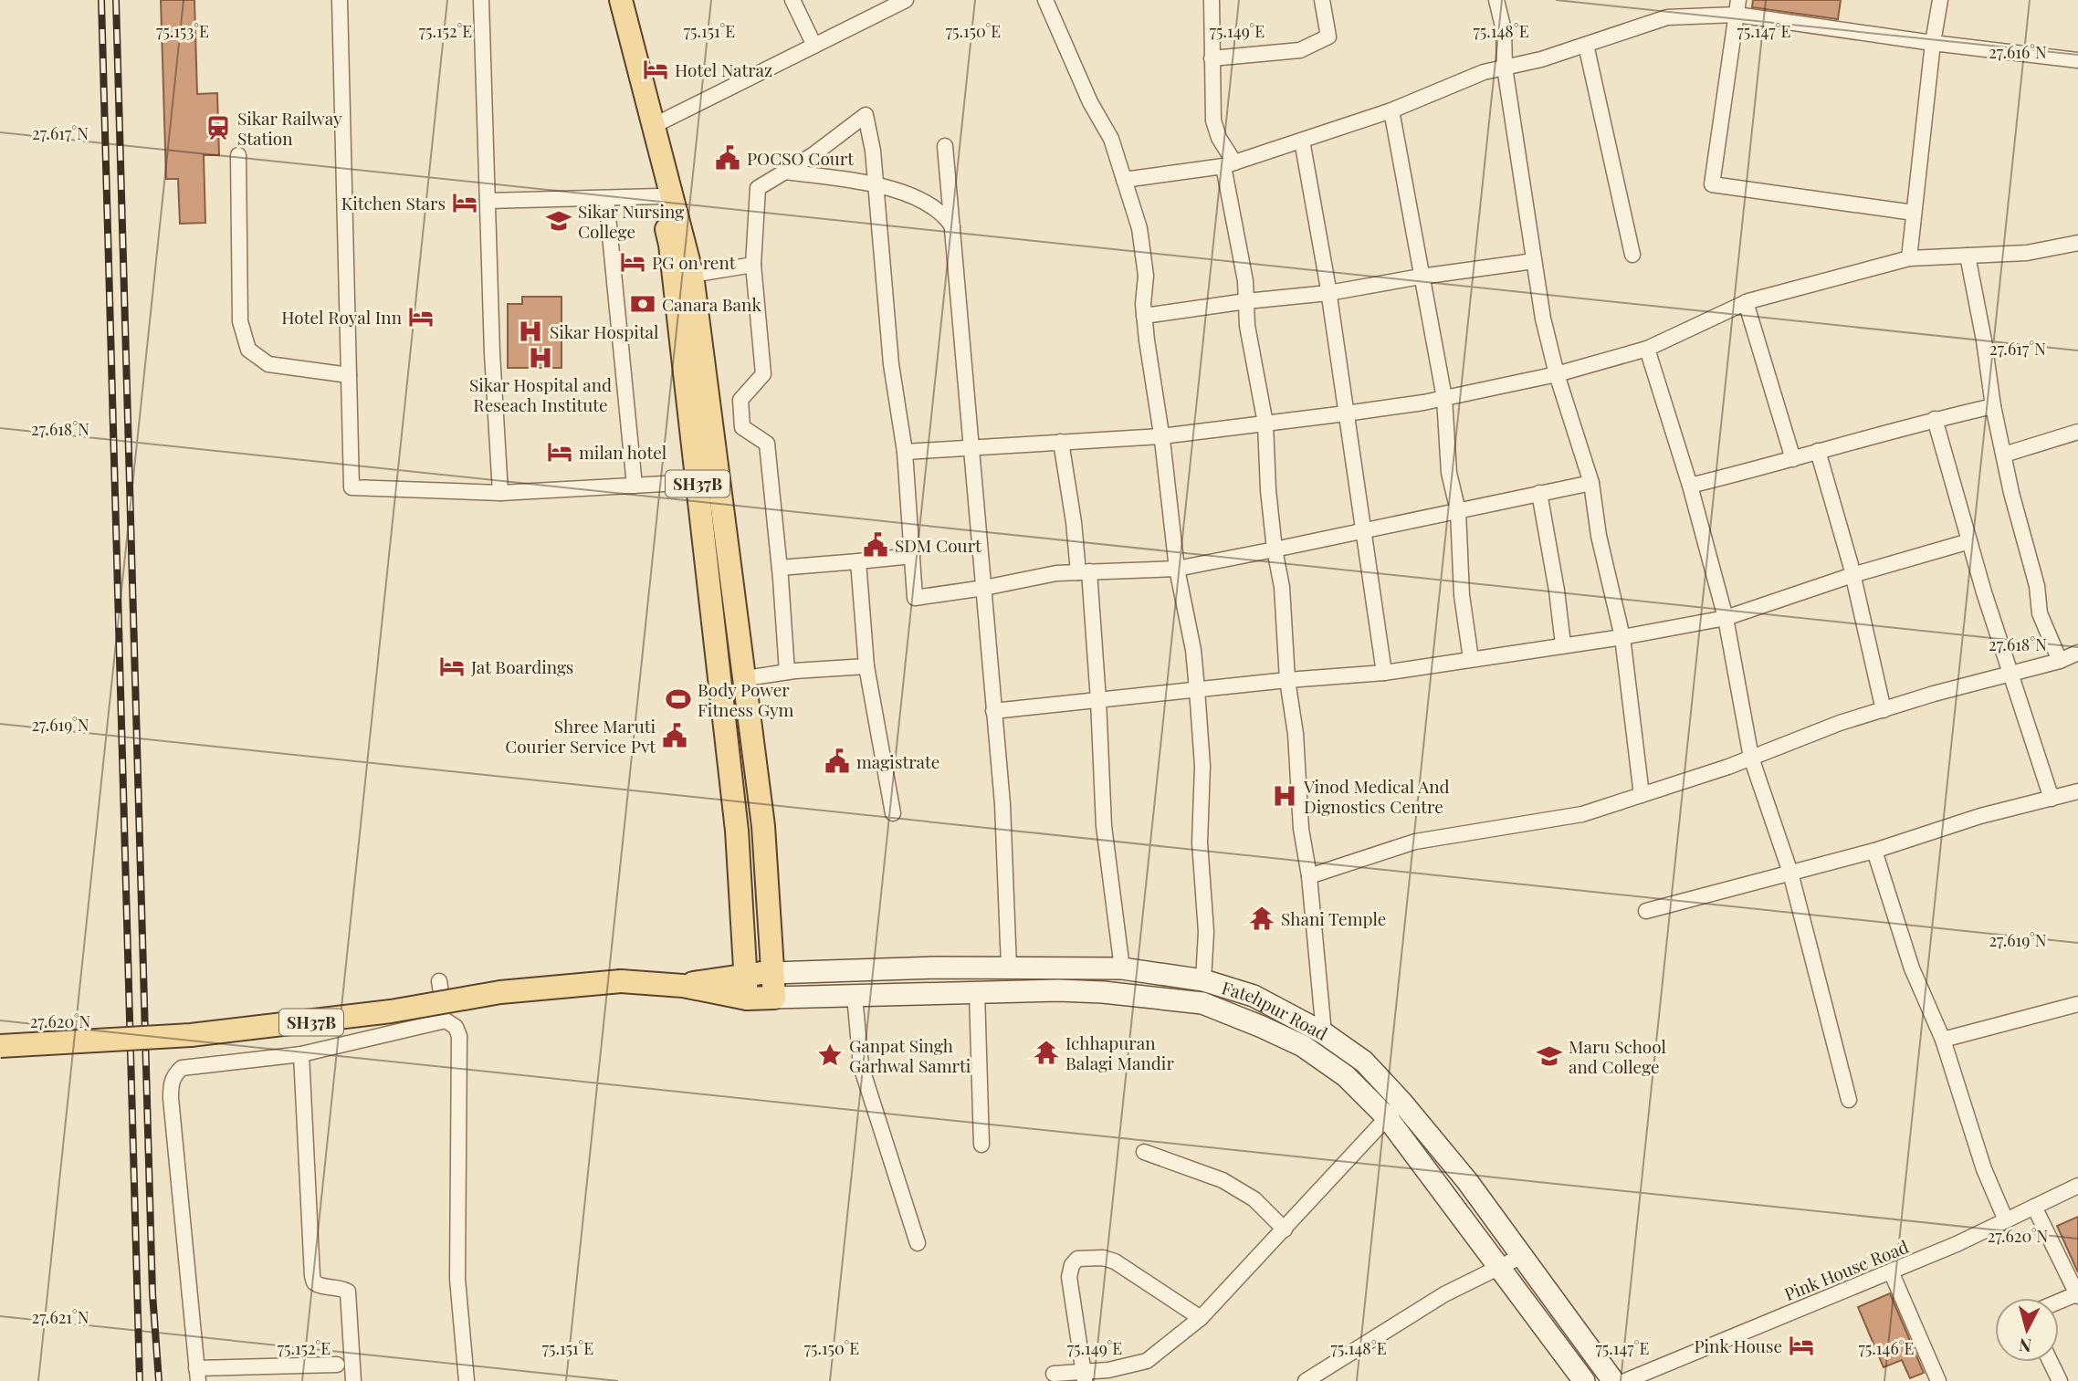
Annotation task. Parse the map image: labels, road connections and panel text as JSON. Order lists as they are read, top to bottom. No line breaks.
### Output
{"streets":{"main road":["SH37B"],"street":["Fatehpur Road","Pink House Road"]},"crossings":[["SH37B","Fatehpur Road"]],"places":{"hotel":["Hotel Natraz","Kitchen Stars","PG on rent","Hotel Royal Inn","milan hotel","Jat Boardings","Pink House"],"station":["Sikar Railway Station"],"public building":["POCSO Court","SDM Court","Shree Maruti Courier Service Pvt","magistrate"],"school or university":["Sikar Nursing College","Maru School and College"],"bank":["Canara Bank"],"hospital":["Sikar Hospital","Sikar Hospital and Reseach Institute","Vinod Medical And Dignostics Centre"],"sports":["Body Power Fitness Gym"],"temple":["Shani Temple","Ichhapuran Balagi Mandir"],"place":["Ganpat Singh Garhwal Samrti"]},"north":"bottom","coordinates":["75.153°E","75.152°E","75.151°E","75.150°E","75.149°E","75.148°E","75.147°E","27.616°N","27.617°N","27.618°N","27.619°N","27.620°N","27.621°N","75.146°E"]}
